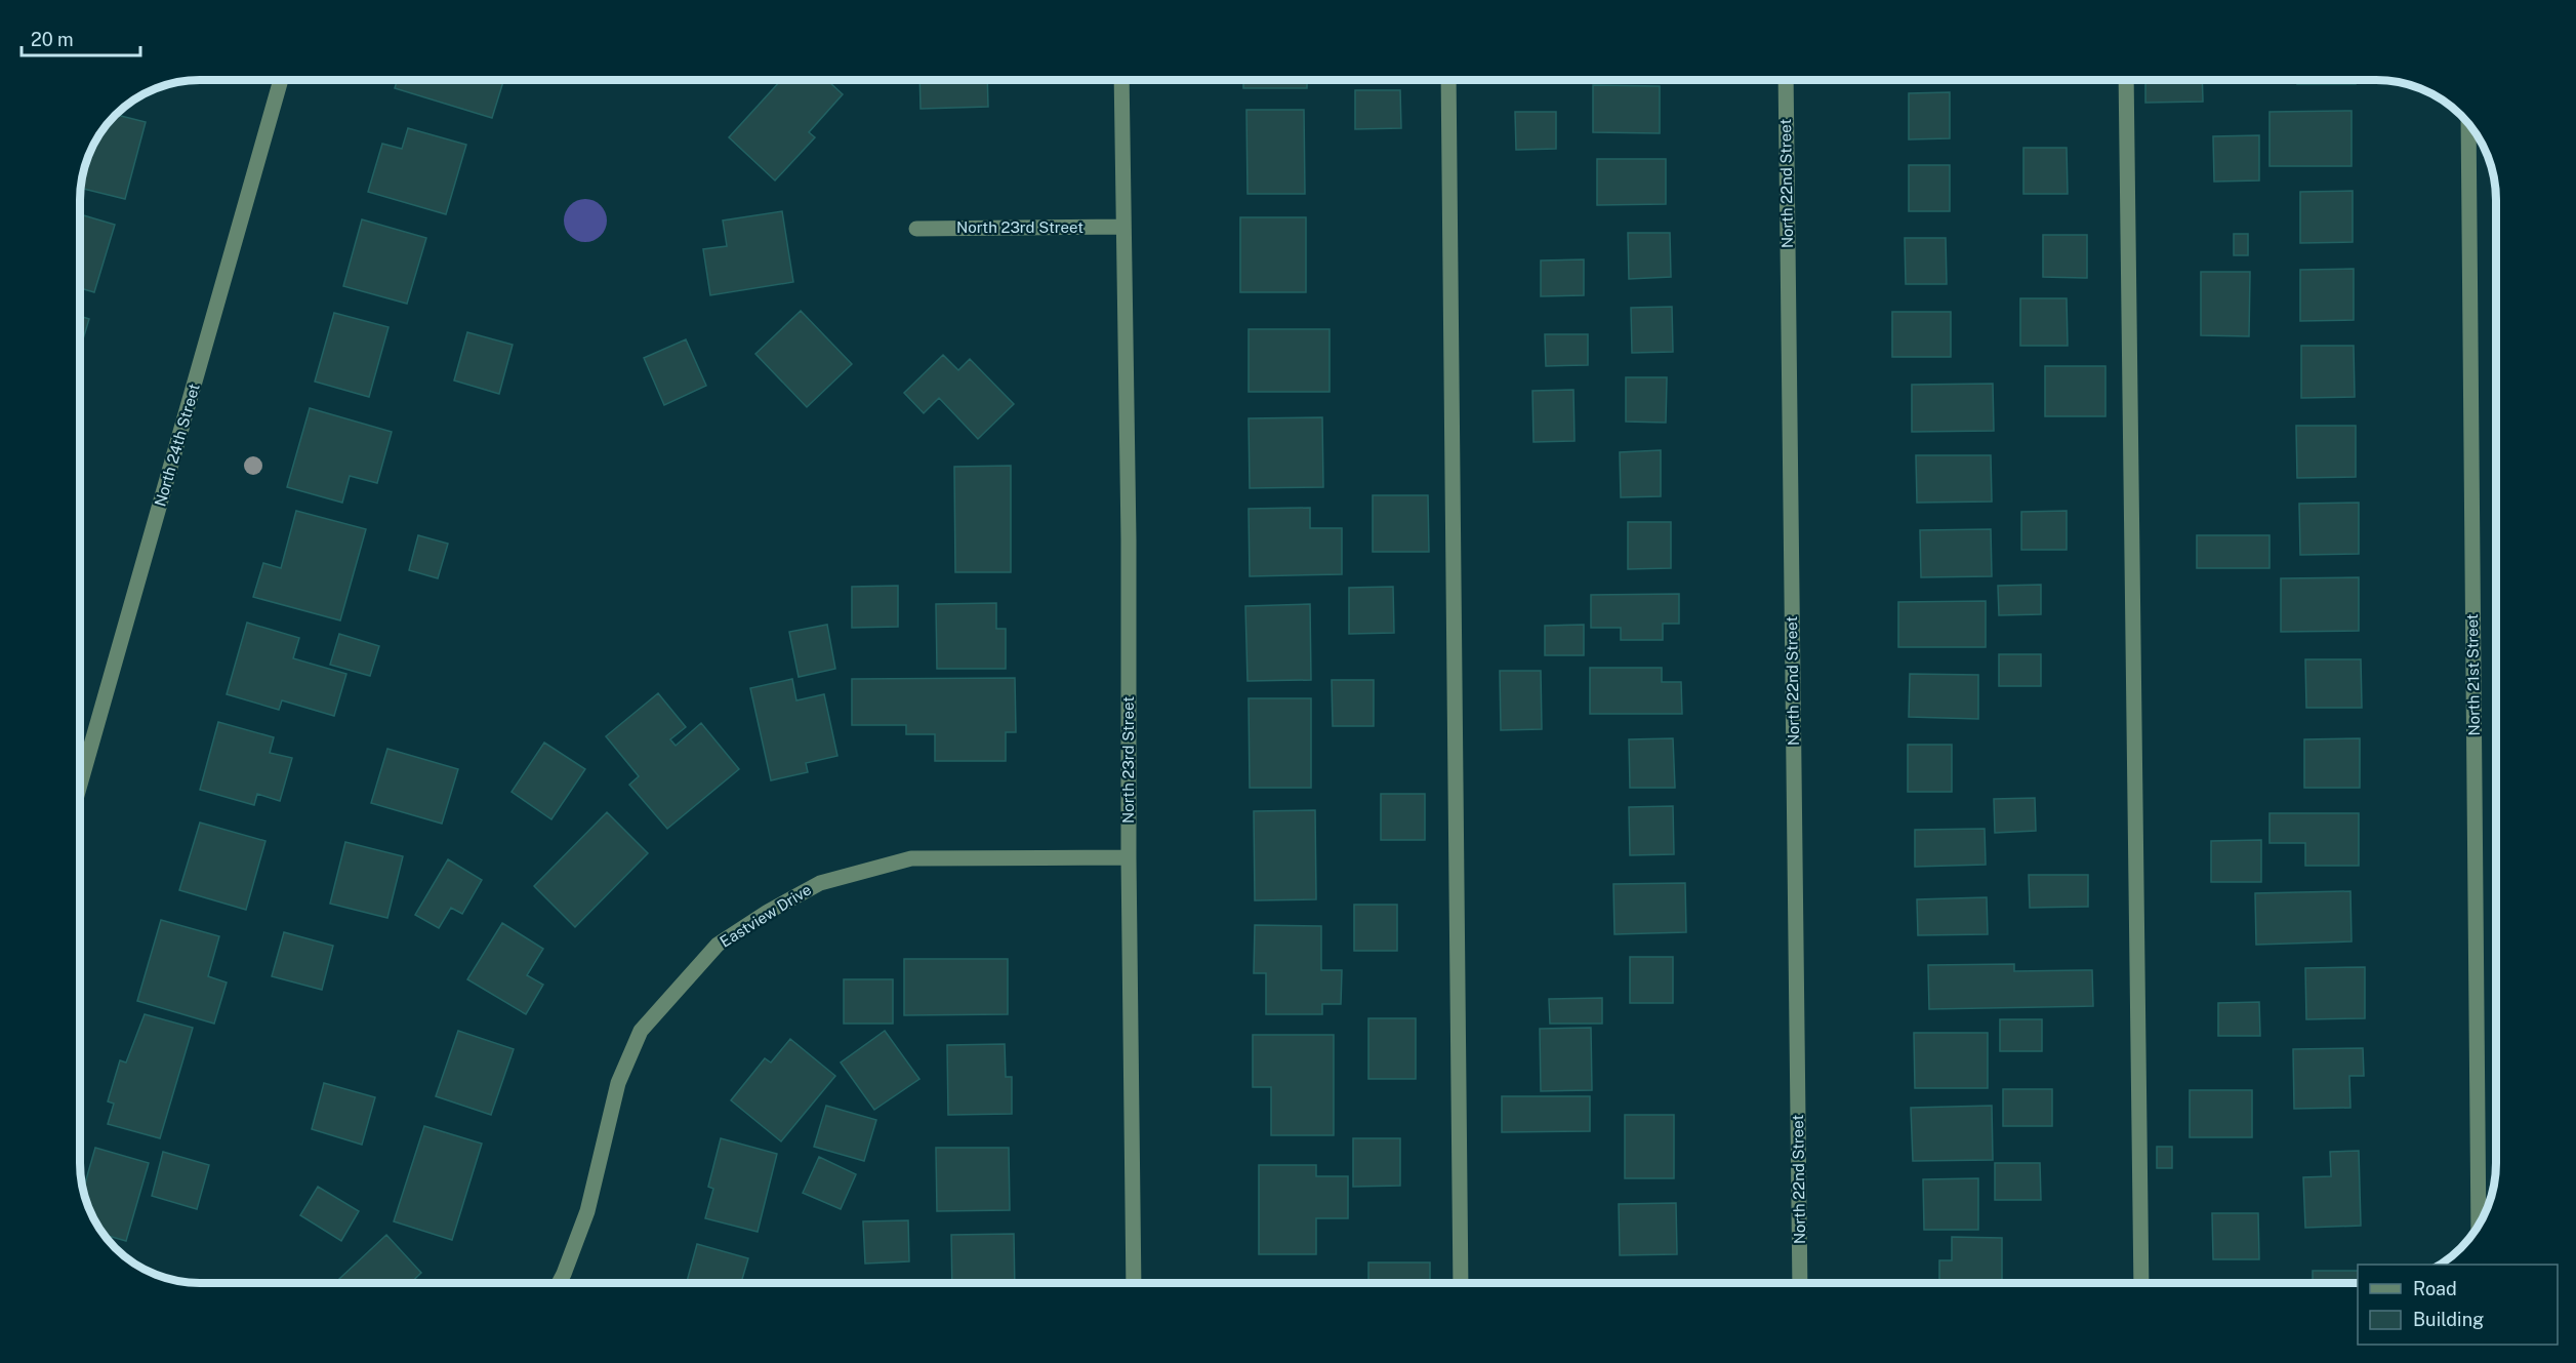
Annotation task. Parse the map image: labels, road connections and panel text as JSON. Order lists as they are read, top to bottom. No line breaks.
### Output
{"streets":{"street":["North 22nd Street","North 23rd Street","North 24th Street","North 21st Street","Eastview Drive"]},"crossings":[["North 23rd Street","Eastview Drive"]],"legend":["Road","Building"],"scale_bar":"20 m"}
